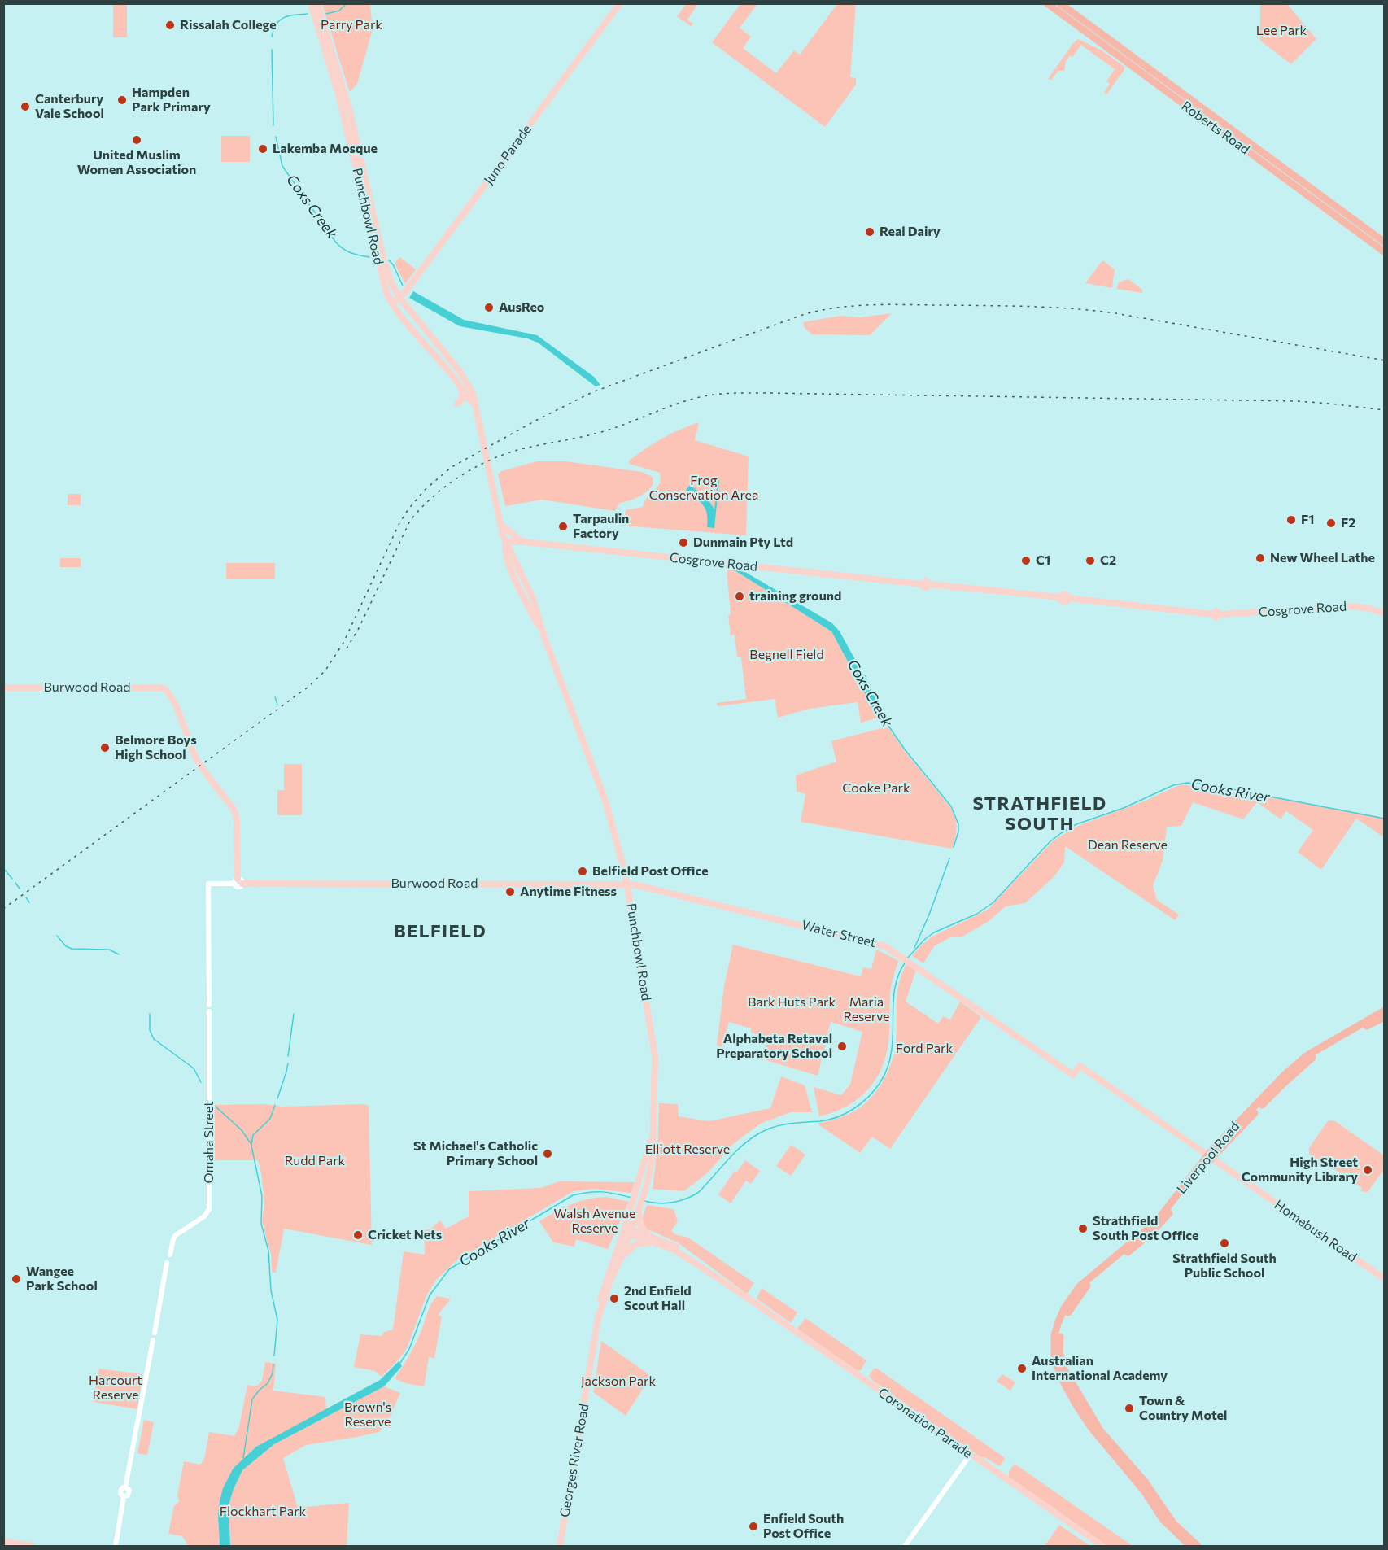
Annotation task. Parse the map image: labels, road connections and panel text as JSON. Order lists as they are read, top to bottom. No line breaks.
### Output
{"streets":{"highway":["Roberts Road","Liverpool Road"],"main road":["Juno Parade","Punchbowl Road","Cosgrove Road","Burwood Road","Water Street","Homebush Road","Coronation Parade","Georges River Road"],"street":["Omaha Street"]},"crossings":[["Juno Parade","Punchbowl Road"],["Punchbowl Road","Cosgrove Road"],["Punchbowl Road","Burwood Road"],["Punchbowl Road","Water Street"],["Punchbowl Road","Coronation Parade"],["Punchbowl Road","Georges River Road"],["Burwood Road","Water Street"],["Burwood Road","Omaha Street"],["Water Street","Homebush Road"],["Liverpool Road","Homebush Road"],["Coronation Parade","Georges River Road"]],"districts":["STRATHFIELD SOUTH","BELFIELD"],"water":["Coxs Creek","Cooks River"],"parks":["Parry Park","Lee Park","Frog Conservation Area","Begnell Field","Cooke Park","Dean Reserve","Bark Huts Park","Maria Reserve","Ford Park","Elliott Reserve","Rudd Park","Walsh Avenue Reserve","Harcourt Reserve","Jackson Park","Brown's Reserve","Flockhart Park"],"places":["Rissalah College","Hampden Park Primary","Canterbury Vale School","United Muslim Women Association","Lakemba Mosque","Real Dairy","AusReo","F1","F2","Tarpaulin Factory","Dunmain Pty Ltd","New Wheel Lathe","C1","C2","training ground","Belmore Boys High School","Belfield Post Office","Anytime Fitness","Alphabeta Retaval Preparatory School","St Michael's Catholic Primary School","High Street Community Library","Strathfield South Post Office","Cricket Nets","Strathfield South Public School","Wangee Park School","2nd Enfield Scout Hall","Australian International Academy","Town & Country Motel","Enfield South Post Office"]}
